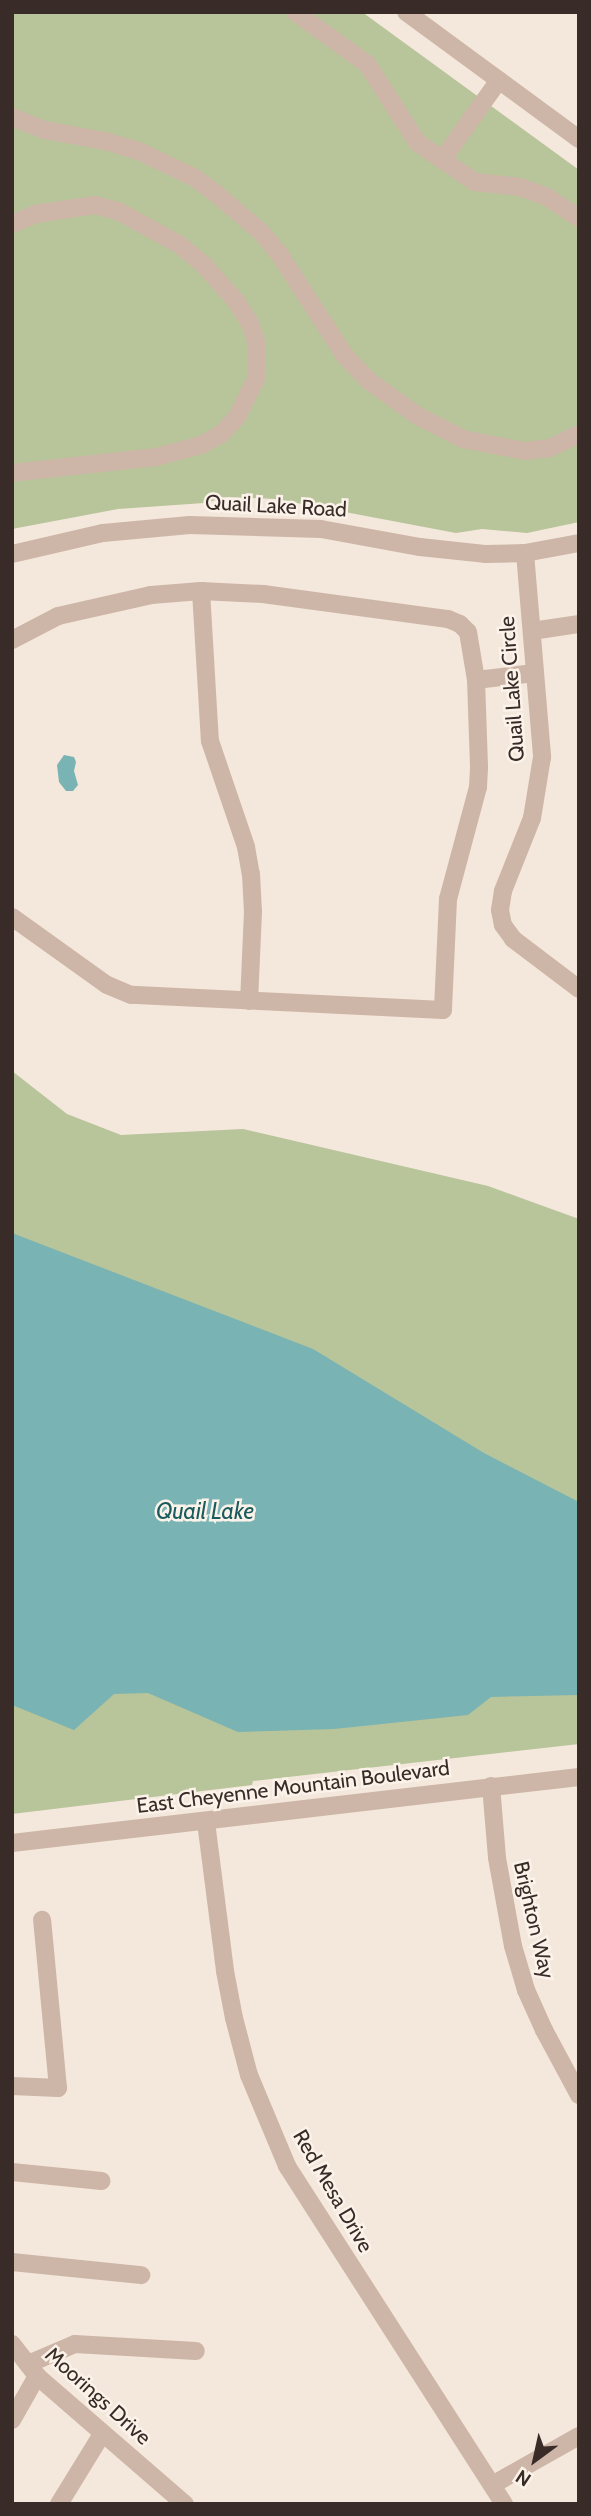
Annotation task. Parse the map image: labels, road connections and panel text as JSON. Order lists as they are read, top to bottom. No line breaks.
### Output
{"streets":{"street":["Quail Lake Road","Quail Lake Circle","East Cheyenne Mountain Boulevard","Brighton Way","Red Mesa Drive","Moorings Drive"]},"crossings":[["Quail Lake Road","Quail Lake Circle"],["East Cheyenne Mountain Boulevard","Brighton Way"],["East Cheyenne Mountain Boulevard","Red Mesa Drive"]],"water":["Quail Lake"],"north":"bottom left"}
